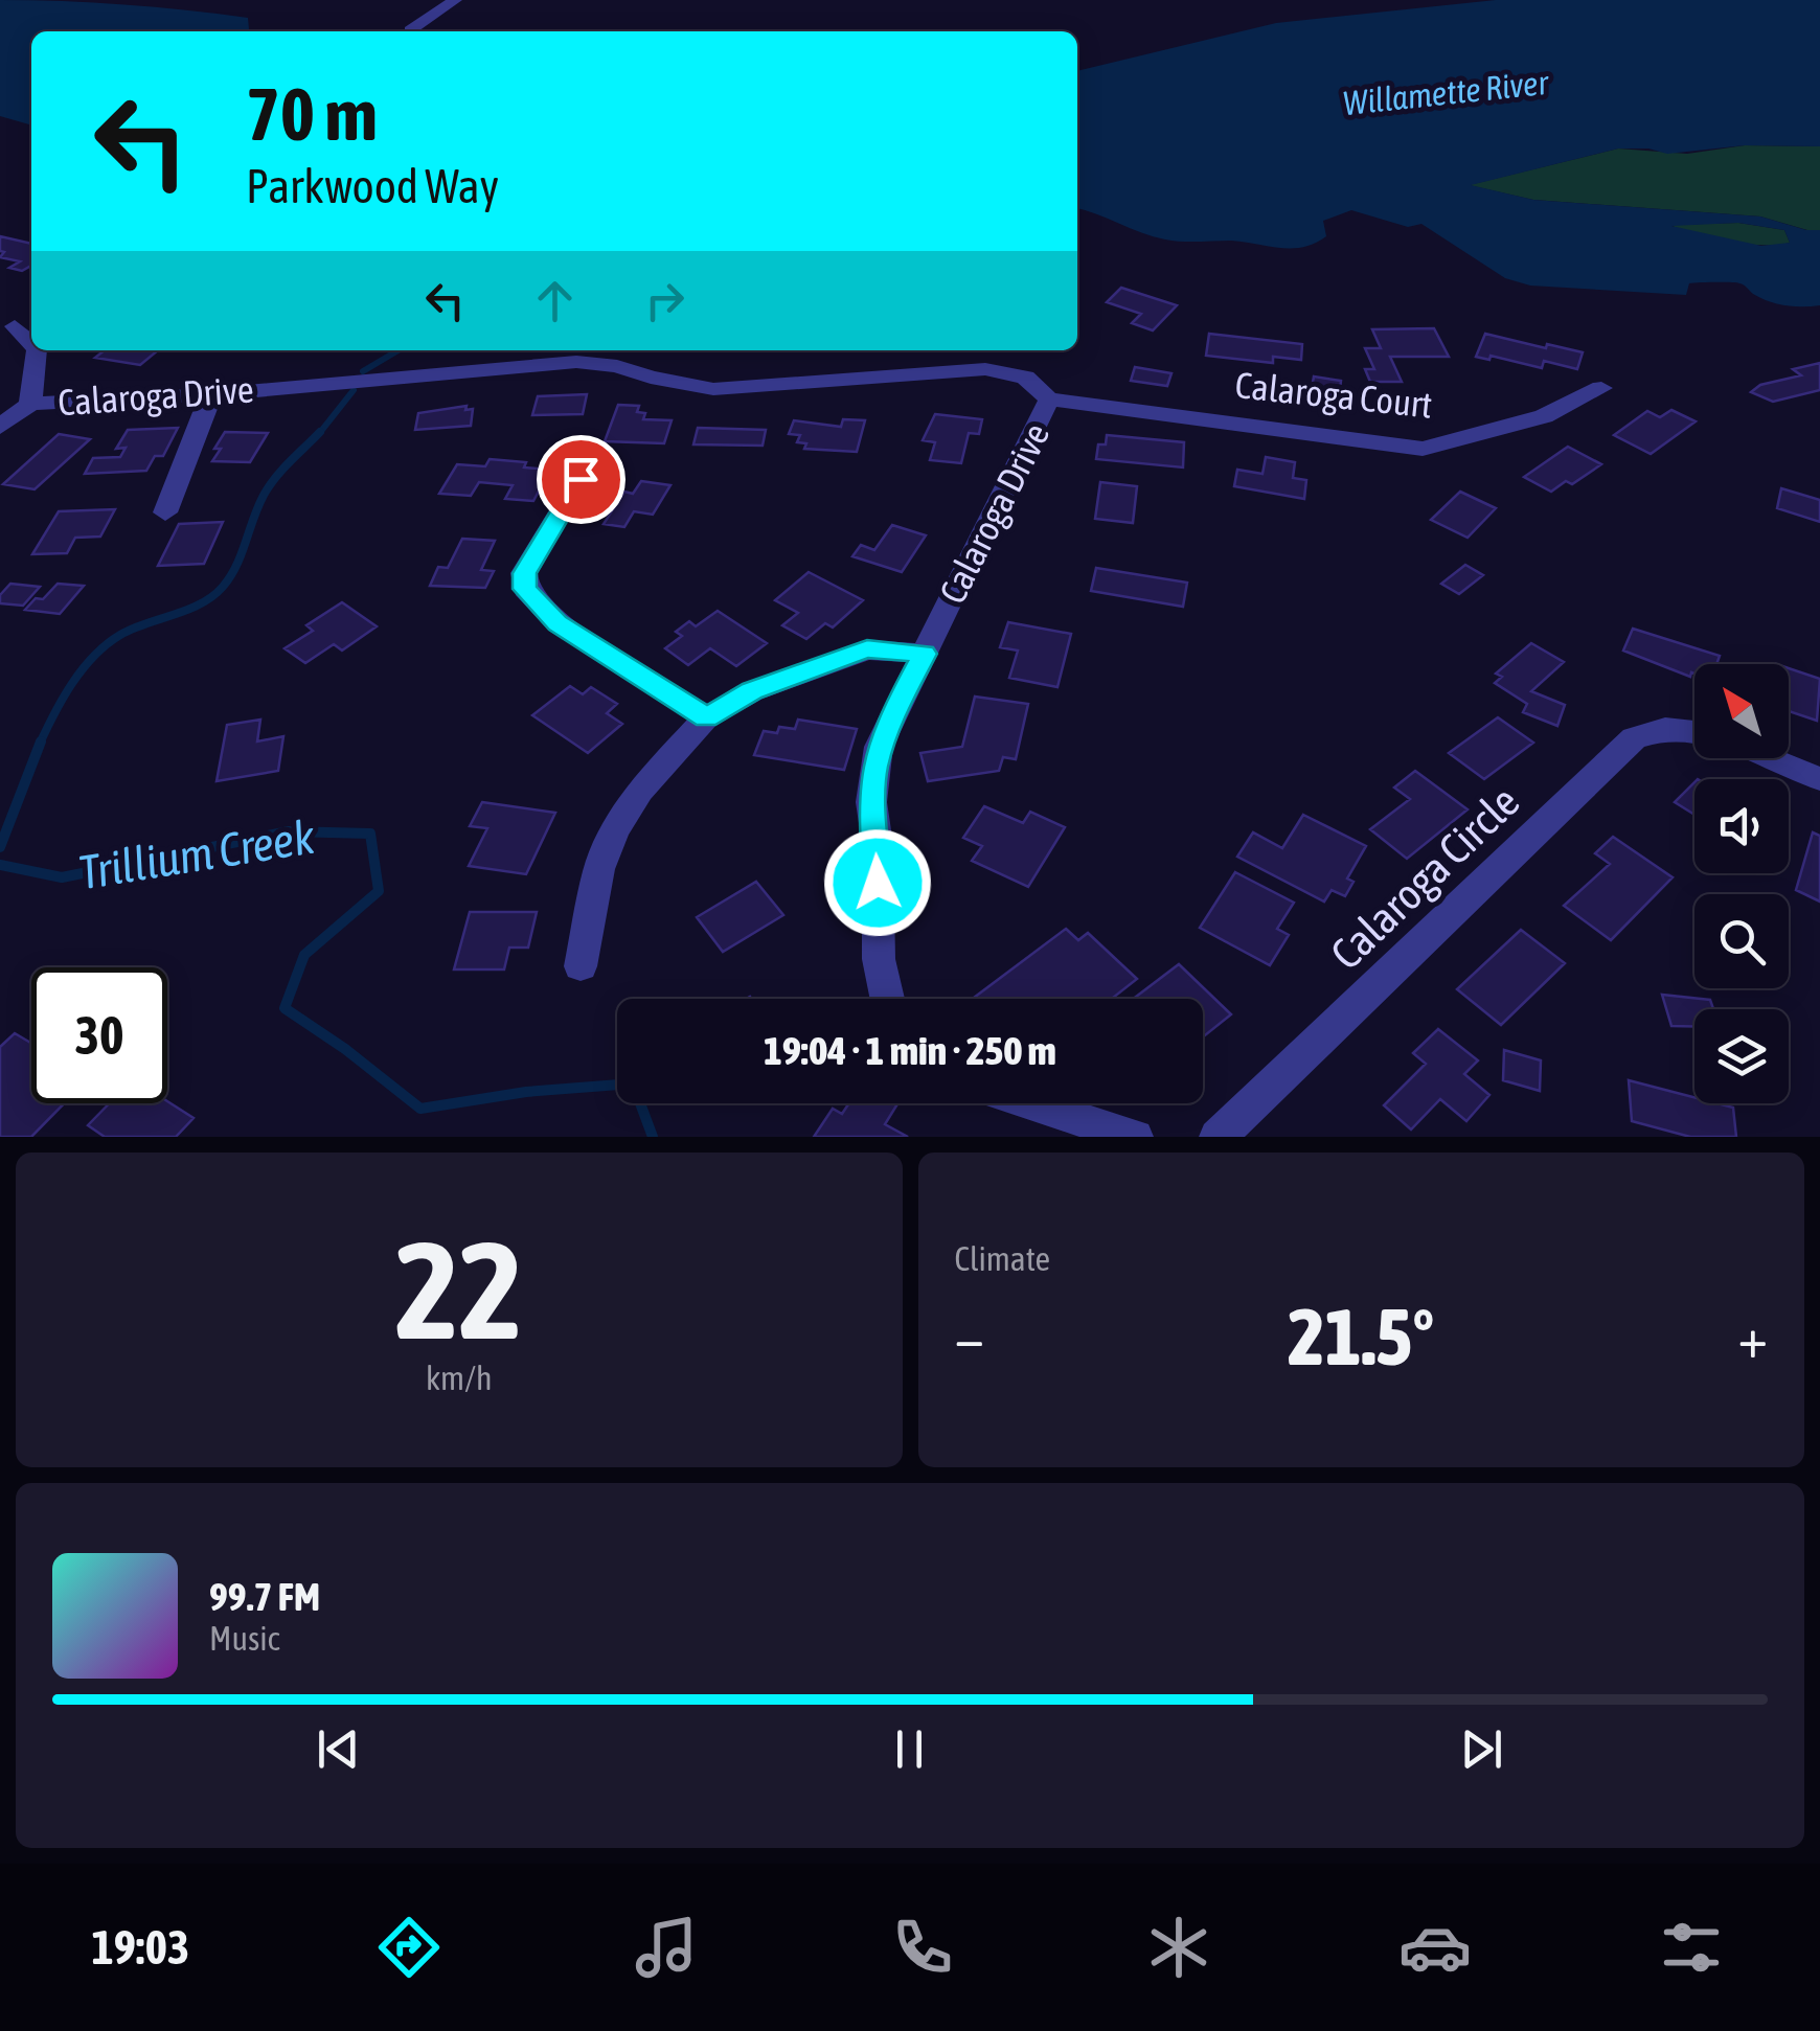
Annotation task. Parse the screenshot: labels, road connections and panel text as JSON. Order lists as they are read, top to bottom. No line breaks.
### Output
{"streets":{"street":["Calaroga Court","Calaroga Drive","Calaroga Circle"]},"crossings":[["Calaroga Court","Calaroga Drive"]],"water":["Willamette River","Trillium Creek"],"north":"top left","page":{"turn":["70 m","Parkwood Way"],"limit":"30","trip":"19:04 · 1 min · 250 m","tile":[["22","km/h"],"Climate"],"heat":["−","21.5°","+"],"song":["99.7 FM","Music"],"tabs":"19:03"}}
